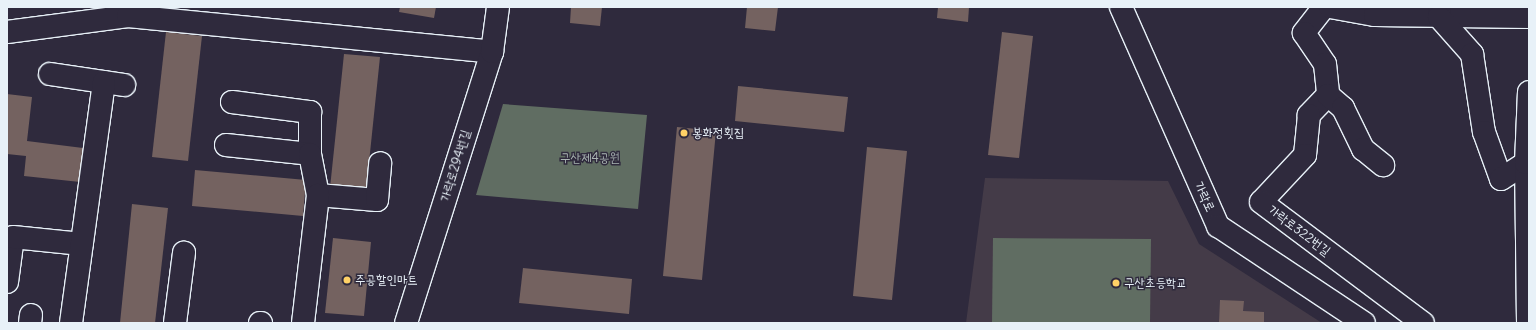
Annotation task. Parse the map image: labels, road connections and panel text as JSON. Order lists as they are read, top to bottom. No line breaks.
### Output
{"streets":{"street":["가락로294번길","가락로","가락로322번길"]},"parks":["구산제4공원"],"places":["봉화정횟집","주공할인마트","구산초등학교"]}
